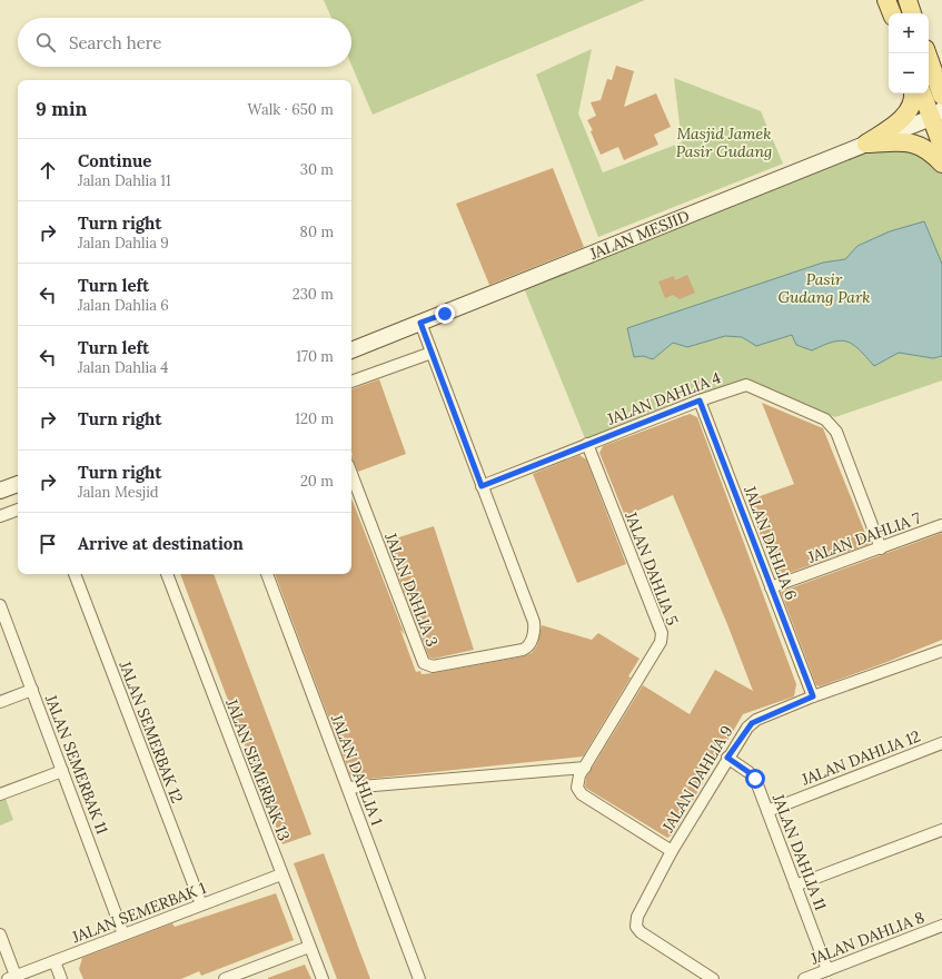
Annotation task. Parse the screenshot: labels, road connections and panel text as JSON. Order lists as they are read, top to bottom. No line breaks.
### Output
{"streets":{"main road":["JALAN MESJID"],"street":["JALAN DAHLIA 4","JALAN DAHLIA 7","JALAN DAHLIA 6","JALAN DAHLIA 5","JALAN DAHLIA 3","JALAN SEMERBAK 12","JALAN DAHLIA 12","JALAN SEMERBAK 11","JALAN SEMERBAK 13","JALAN DAHLIA 1","JALAN DAHLIA 9","JALAN DAHLIA 11","JALAN SEMERBAK 1","JALAN DAHLIA 8"]},"crossings":[["JALAN DAHLIA 4","JALAN DAHLIA 7"],["JALAN DAHLIA 4","JALAN DAHLIA 6"],["JALAN DAHLIA 4","JALAN DAHLIA 5"],["JALAN DAHLIA 4","JALAN DAHLIA 3"],["JALAN DAHLIA 7","JALAN DAHLIA 6"],["JALAN DAHLIA 6","JALAN DAHLIA 9"],["JALAN DAHLIA 5","JALAN DAHLIA 9"],["JALAN SEMERBAK 12","JALAN SEMERBAK 1"],["JALAN DAHLIA 12","JALAN DAHLIA 11"],["JALAN SEMERBAK 11","JALAN SEMERBAK 1"],["JALAN SEMERBAK 13","JALAN SEMERBAK 1"],["JALAN DAHLIA 9","JALAN DAHLIA 11"],["JALAN DAHLIA 11","JALAN DAHLIA 8"]],"parks":["Masjid Jamek Pasir Gudang","Pasir Gudang Park"],"page":{"map_buttons":["+","−"],"search":"Search here","heading":["9 min","Walk · 650 m"],"list":[["Continue","Jalan Dahlia 11","30 m"],["Turn right","Jalan Dahlia 9","80 m"],["Turn left","Jalan Dahlia 6","230 m"],["Turn left","Jalan Dahlia 4","170 m"],["Turn right","120 m"],["Turn right","Jalan Mesjid","20 m"],"Arrive at destination"]}}
